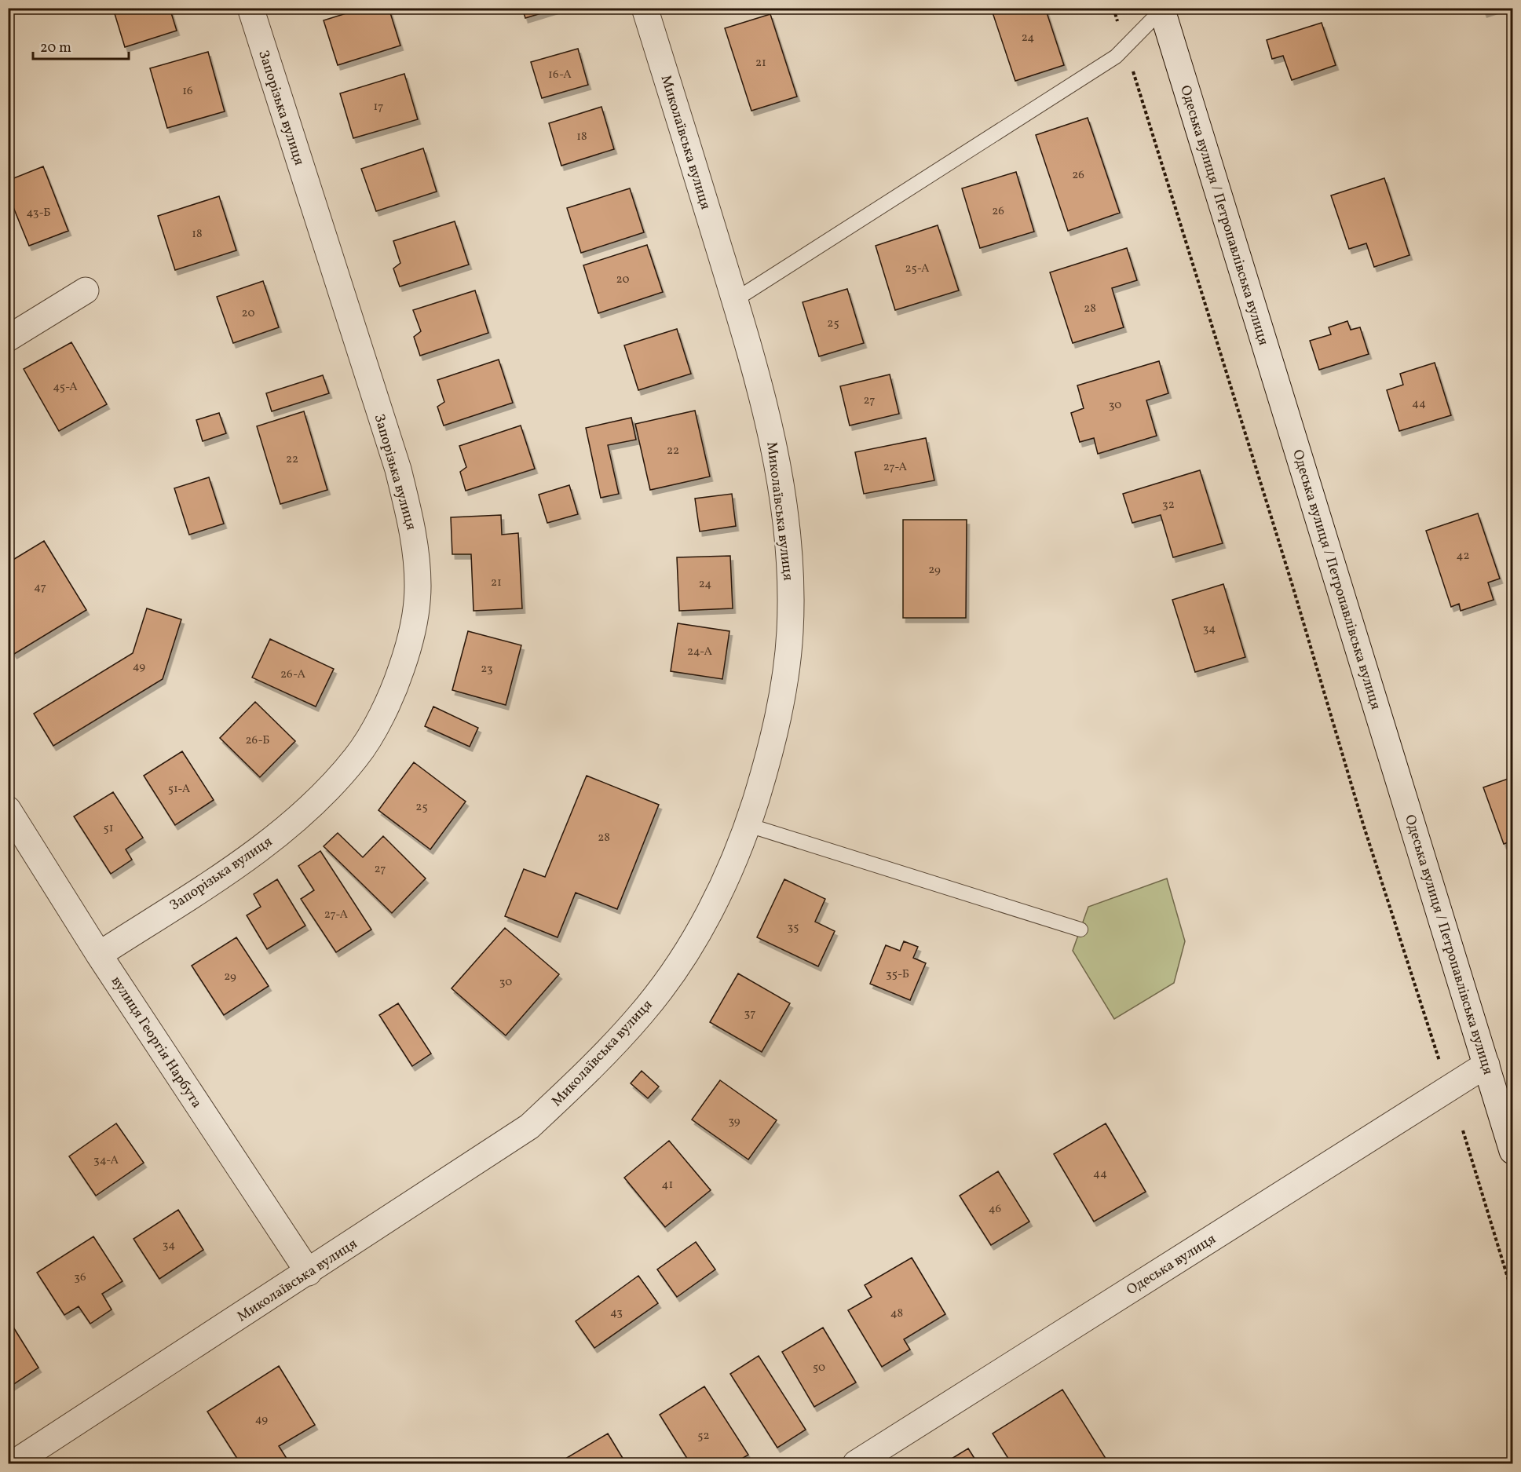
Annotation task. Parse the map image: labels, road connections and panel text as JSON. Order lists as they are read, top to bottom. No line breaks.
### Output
{"streets":{"street":["Запорізька вулиця","Миколаївська вулиця","Одеська вулиця / Петропавлівська вулиця","вулиця Георгія Нарбута","Одеська вулиця"]},"crossings":[["Запорізька вулиця","вулиця Георгія Нарбута"],["Миколаївська вулиця","вулиця Георгія Нарбута"],["Одеська вулиця / Петропавлівська вулиця","Одеська вулиця"]],"house_numbers":["24","21","16-А","16","17","18","26","26","43-Б","18","25-А","20","28","20","25","45-А","27","44","30","22","22","27-А","32","42","29","21","24","47","34","24-А","49","23","26-А","26-Б","51-А","25","51","28","27","27-А","35","35-Б","29","30","37","39","34-А","44","41","46","34","36","43","48","50","49","52"],"scale_bar":"20 m"}
